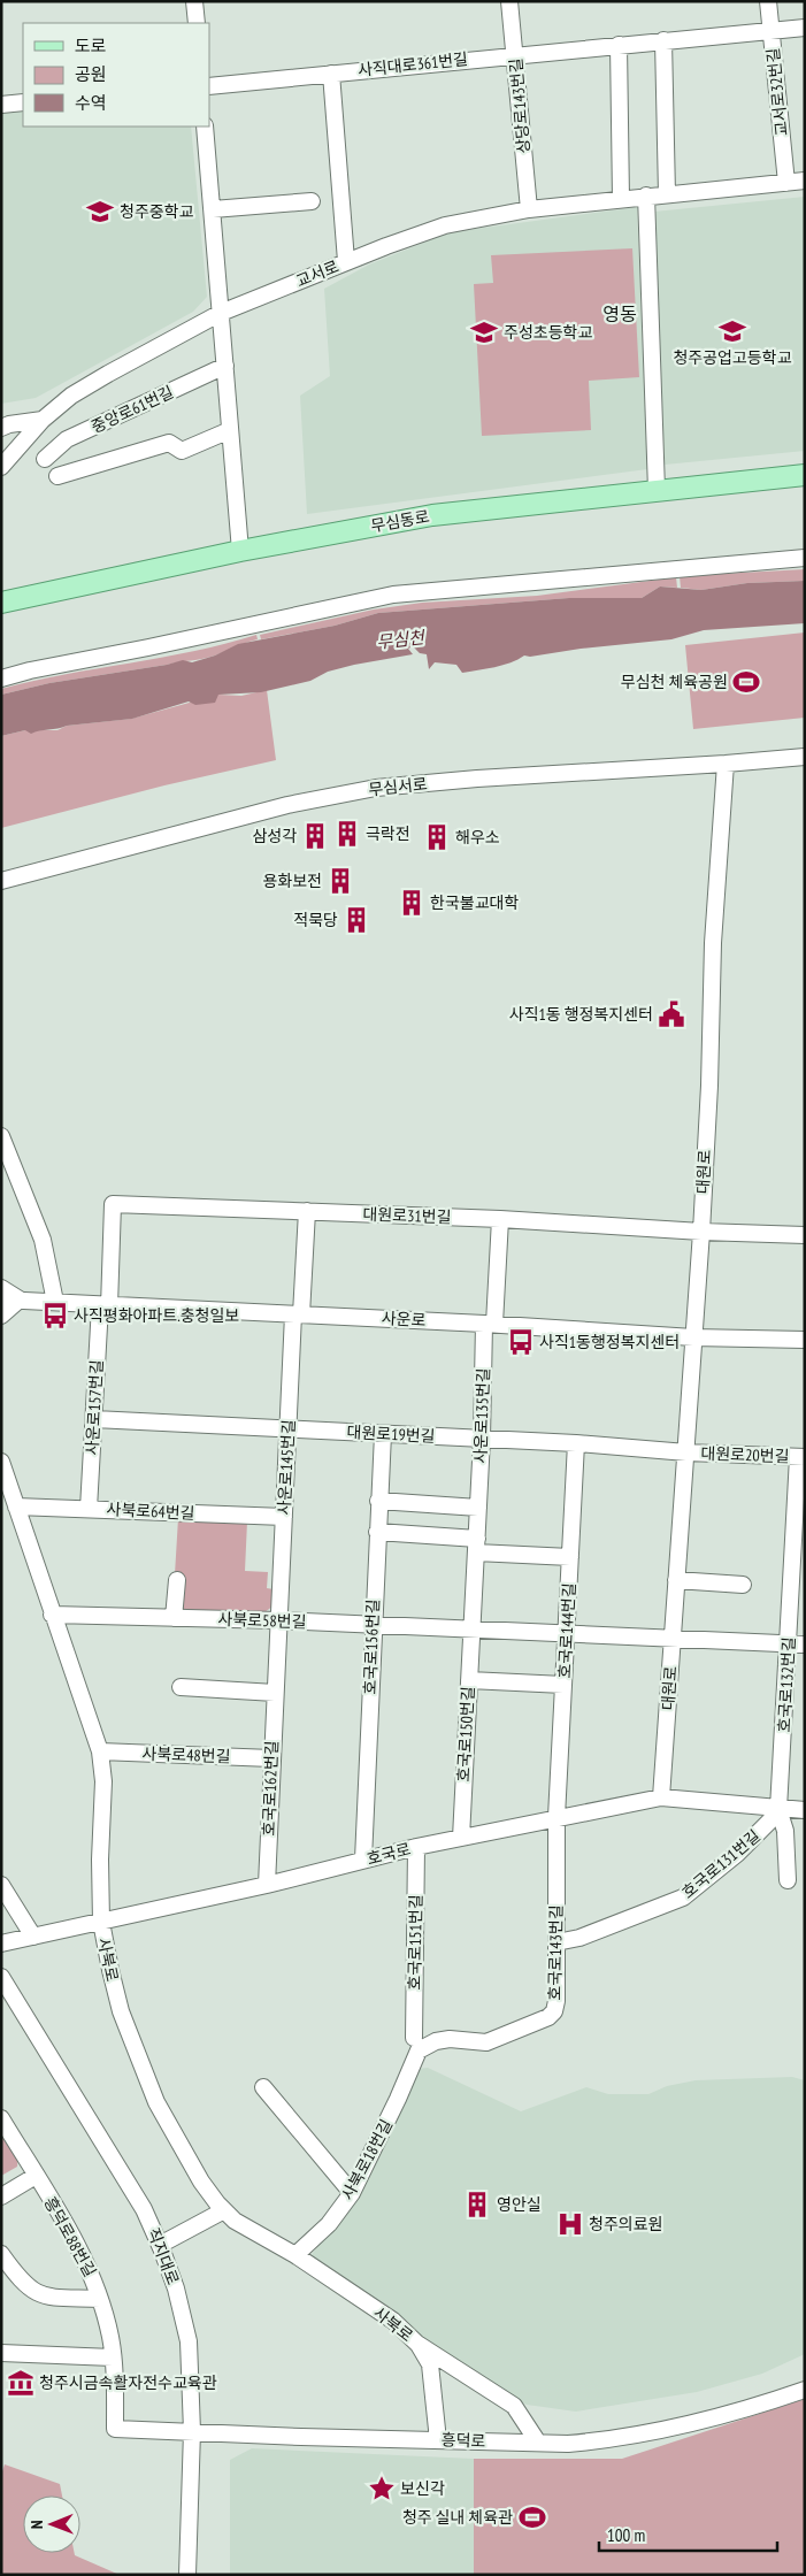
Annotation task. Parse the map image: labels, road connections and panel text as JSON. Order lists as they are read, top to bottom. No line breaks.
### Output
{"streets":{"main road":["무심동로"],"street":["사직대로361번길","교서로32번길","상당로143번길","교서로","중앙로61번길","무심서로","대원로","대원로31번길","사운로","사운로157번길","사운로135번길","대원로19번길","대원로20번길","사운로145번길","사북로64번길","사북로58번길","호국로144번길","호국로156번길","호국로132번길","호국로150번길","사북로48번길","호국로162번길","호국로","호국로131번길","호국로151번길","호국로143번길","사북로","사북로18번길","흥덕로88번길","직지대로","흥덕로"]},"crossings":[["사직대로361번길","교서로32번길"],["사직대로361번길","상당로143번길"],["교서로32번길","교서로"],["상당로143번길","교서로"],["무심서로","대원로"],["대원로","대원로31번길"],["대원로","사운로"],["대원로","대원로19번길"],["대원로","대원로20번길"],["대원로","사북로58번길"],["대원로","호국로"],["대원로31번길","사운로157번길"],["대원로31번길","사운로135번길"],["대원로31번길","사운로145번길"],["사운로","사운로157번길"],["사운로","사운로135번길"],["사운로","사운로145번길"],["사운로157번길","대원로19번길"],["사운로157번길","사북로64번길"],["사운로135번길","대원로19번길"],["사운로135번길","사북로58번길"],["사운로135번길","호국로150번길"],["대원로19번길","대원로20번길"],["대원로19번길","사운로145번길"],["대원로19번길","호국로144번길"],["대원로19번길","호국로156번길"],["대원로20번길","호국로132번길"],["사운로145번길","사북로64번길"],["사운로145번길","사북로58번길"],["사운로145번길","호국로162번길"],["사북로64번길","사북로"],["사북로58번길","호국로144번길"],["사북로58번길","호국로156번길"],["사북로58번길","호국로132번길"],["사북로58번길","호국로150번길"],["사북로58번길","호국로162번길"],["사북로58번길","사북로"],["호국로144번길","호국로"],["호국로144번길","호국로143번길"],["호국로156번길","호국로"],["호국로132번길","호국로"],["호국로132번길","호국로131번길"],["호국로150번길","호국로"],["사북로48번길","호국로162번길"],["사북로48번길","사북로"],["호국로162번길","호국로"],["호국로","호국로131번길"],["호국로","호국로151번길"],["호국로","호국로143번길"],["호국로","사북로"],["호국로131번길","호국로143번길"],["호국로151번길","호국로143번길"],["호국로151번길","사북로18번길"],["호국로143번길","사북로18번길"],["사북로","사북로18번길"],["흥덕로88번길","흥덕로"],["직지대로","흥덕로"]],"districts":["영동"],"water":["무심천"],"places":{"school or university":["청주중학교","청주공업고등학교","주성초등학교"],"sports":["무심천 체육공원","청주 실내 체육관"],"building":["극락전","삼성각","해우소","용화보전","한국불교대학","적묵당","영안실"],"public building":["사직1동 행정복지센터"],"bus stop":["사직평화아파트.충청일보","사직1동행정복지센터"],"hospital":["청주의료원"],"museum":["청주시금속활자전수교육관"],"place":["보신각"]},"legend":["도로","공원","수역"],"scale_bar":"100 m","north":"left"}
